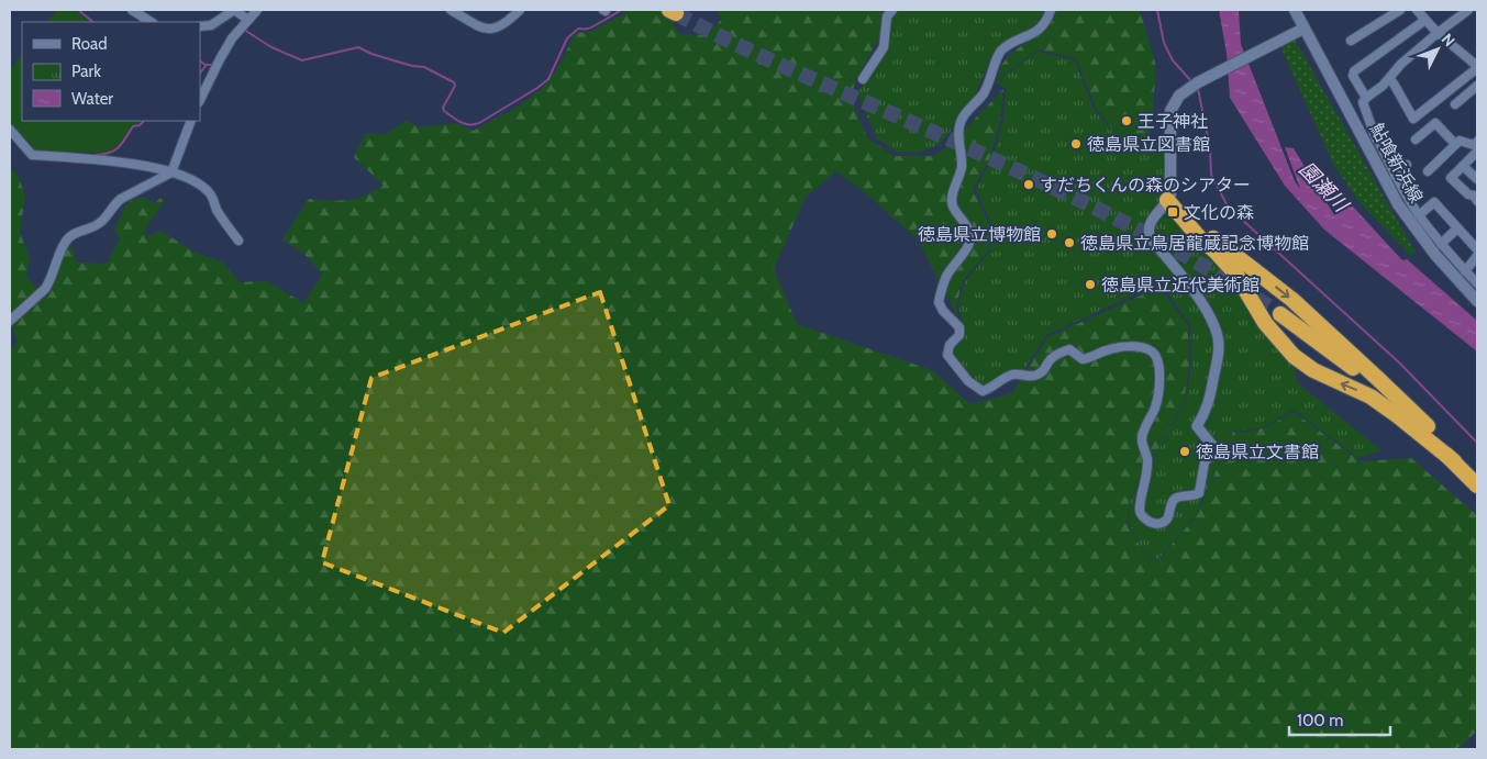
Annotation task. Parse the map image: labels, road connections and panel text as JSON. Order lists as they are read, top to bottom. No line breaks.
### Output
{"streets":{"main road":["鮎喰新浜線"]},"water":["園瀬川"],"places":{"other":["王子神社","徳島県立図書館","すだちくんの森のシアター","徳島県立博物館","徳島県立鳥居龍蔵記念博物館","徳島県立近代美術館","徳島県立文書館"],"transit":["文化の森"]},"legend":["Road","Park","Water"],"scale_bar":"100 m","north":"top right"}
